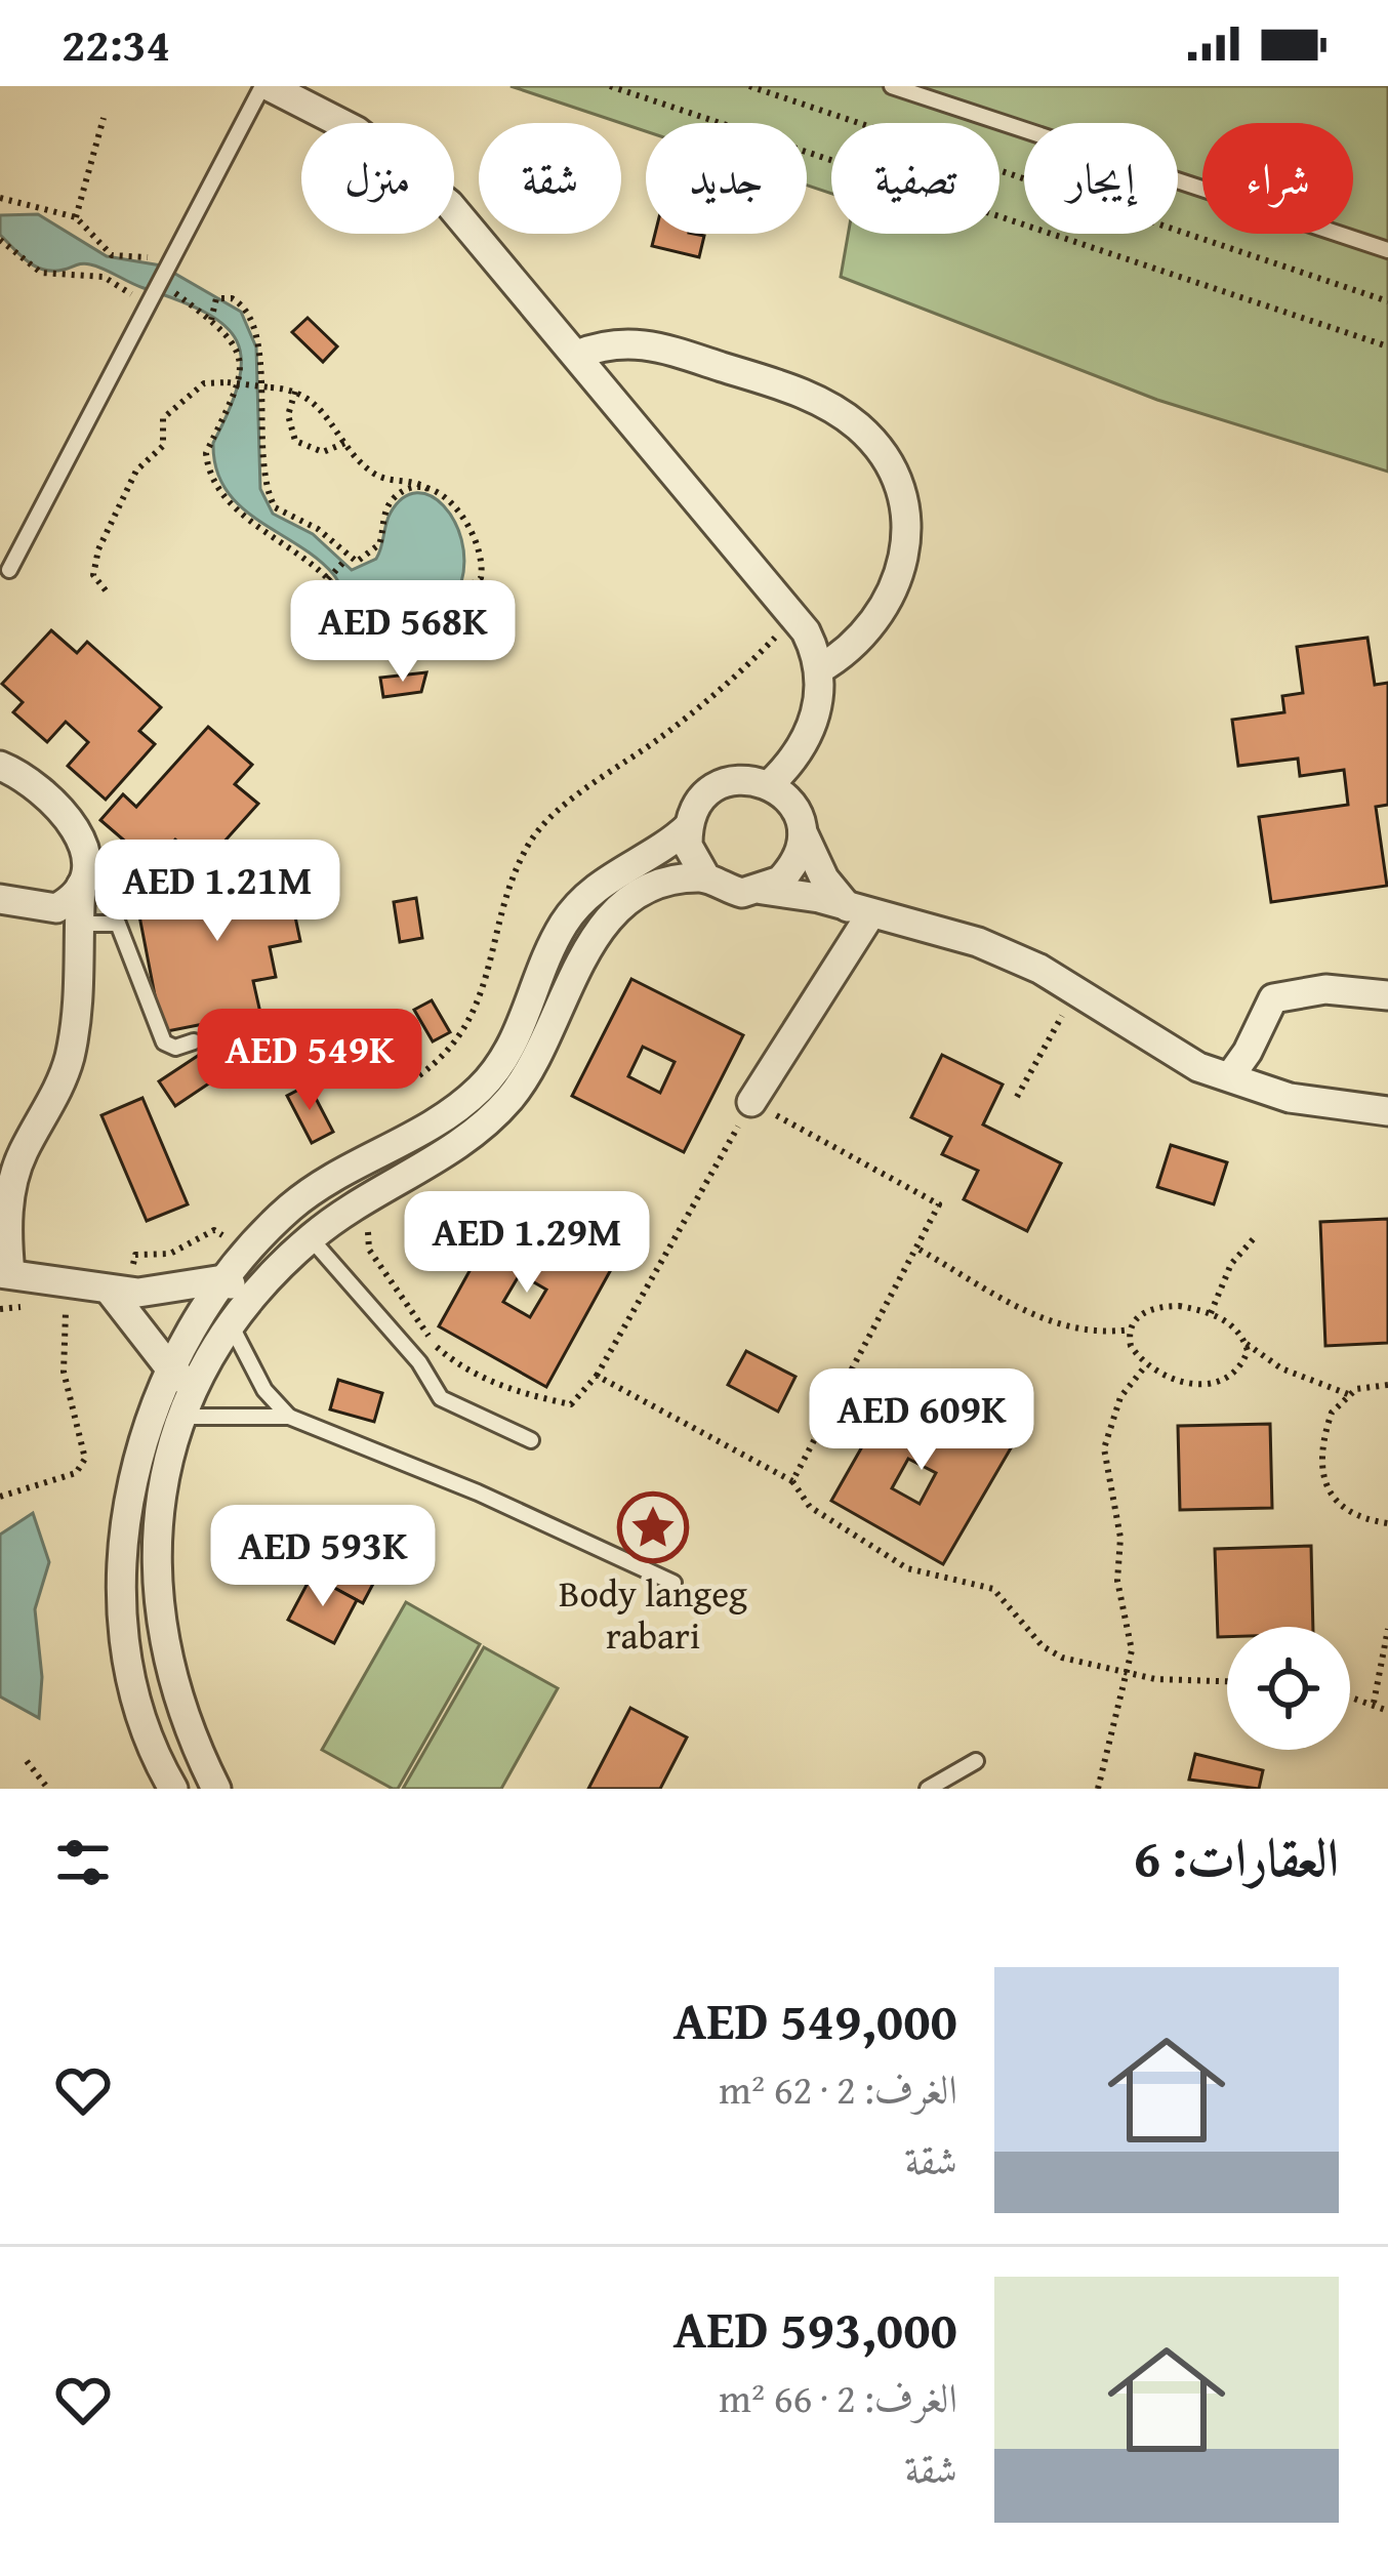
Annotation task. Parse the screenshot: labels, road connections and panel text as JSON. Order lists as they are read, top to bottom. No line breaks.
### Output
{"places":{"place":["Body langeg rabari"]},"page":{"status":"22:34","chip":["شراء","إيجار","تصفية","جديد","شقة","منزل"],"price":["AED 568K","AED 1.21M","AED 549K","AED 1.29M","AED 609K","AED 593K"],"heading":"العقارات: 6","list":[{"name":"AED 549,000","note":"الغرف: 2 · 62 m² · شقة"},{"name":"AED 593,000","note":"الغرف: 2 · 66 m² · شقة"}]}}
